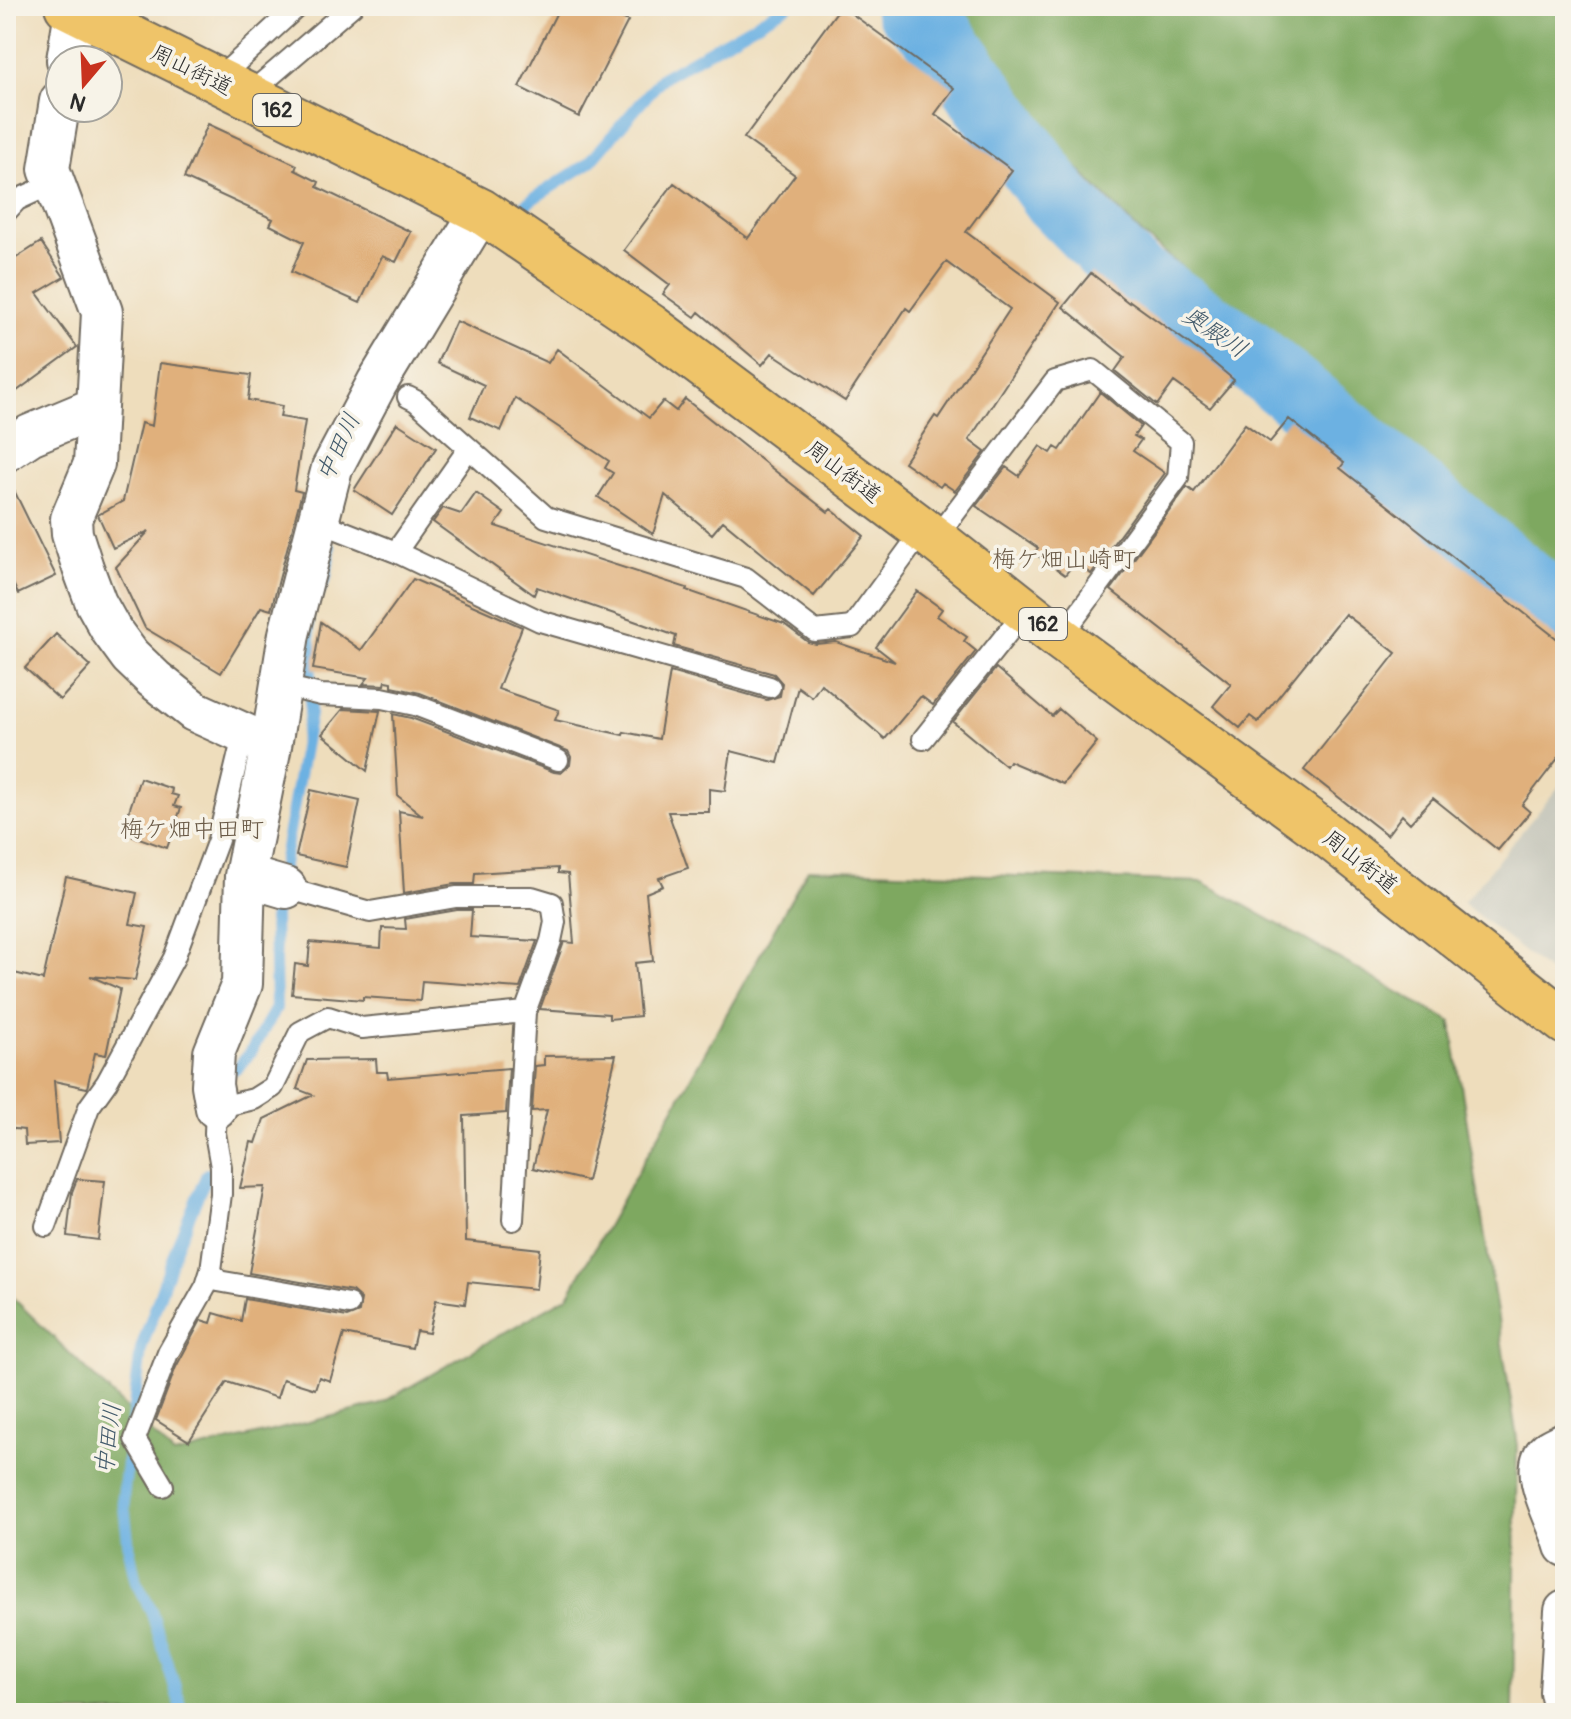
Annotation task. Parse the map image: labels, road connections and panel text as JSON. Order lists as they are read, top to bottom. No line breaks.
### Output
{"streets":{"highway":["周山街道","162"]},"districts":["梅ケ畑山崎町","梅ケ畑中田町"],"water":["奥殿川","中田川"],"north":"bottom"}
